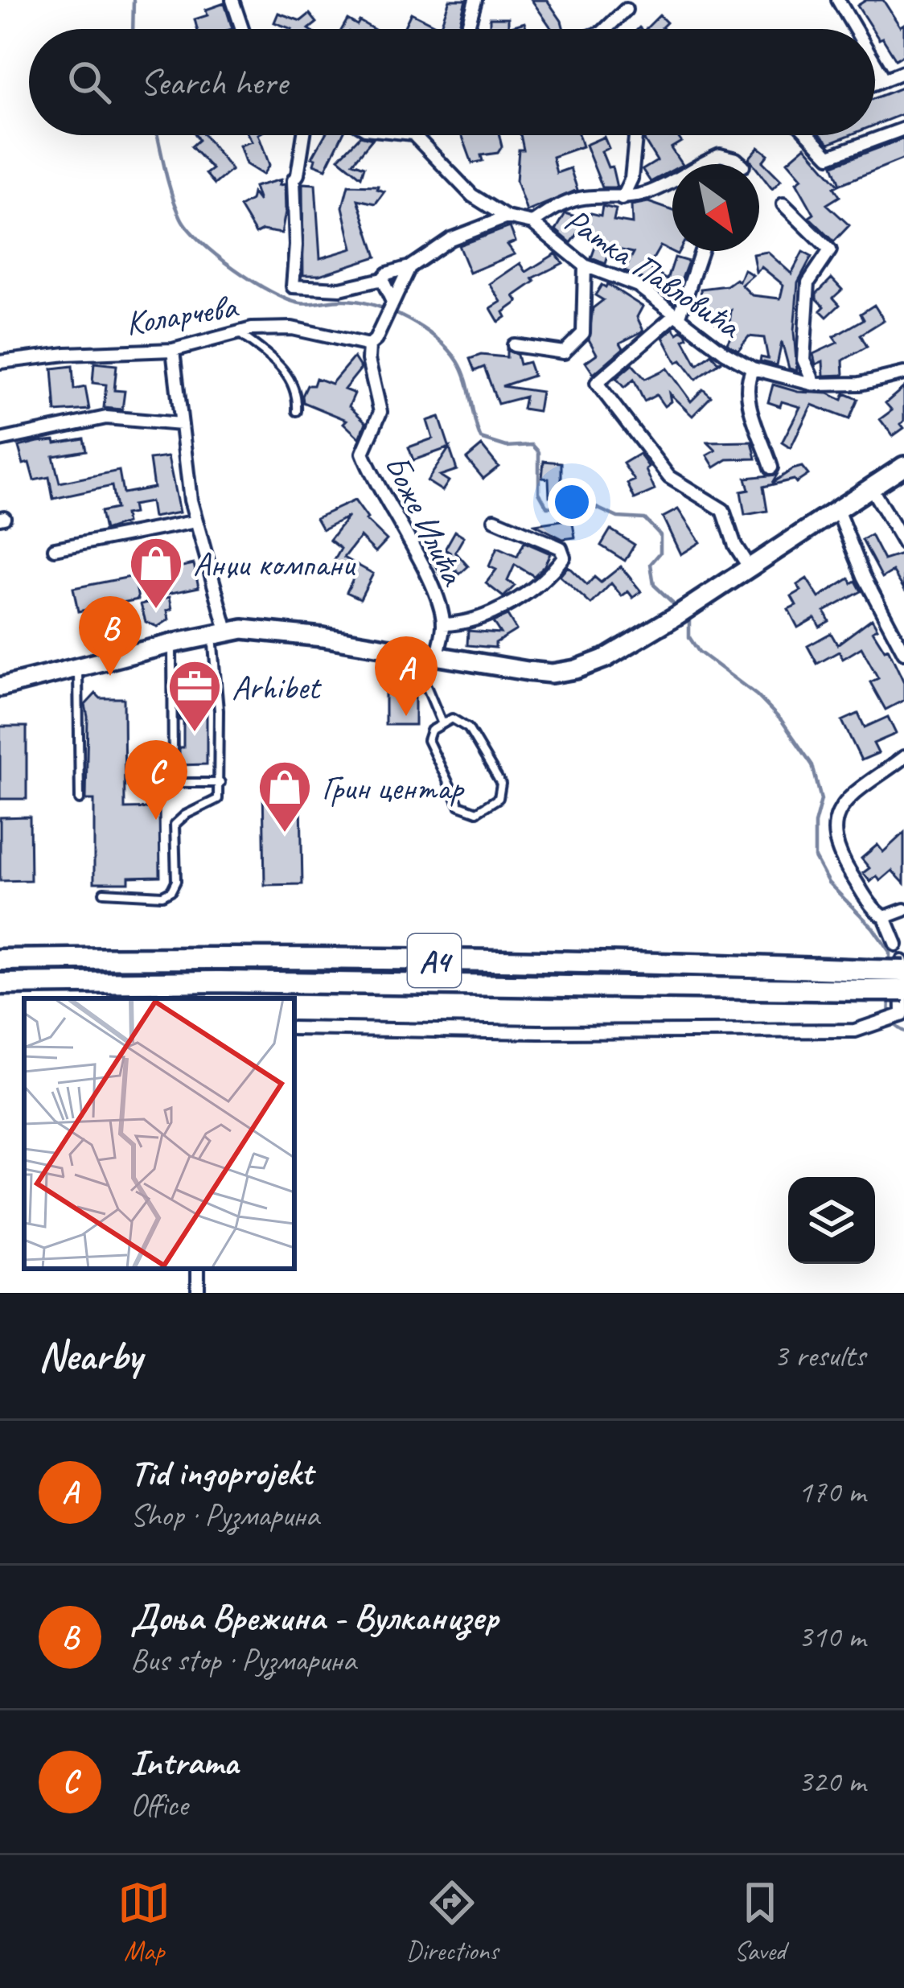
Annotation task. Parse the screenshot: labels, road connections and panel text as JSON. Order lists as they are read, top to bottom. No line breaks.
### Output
{"streets":{"highway":["A4"],"street":["Ратка Павловића","Коларчева","Боже Илића"]},"crossings":[["Коларчева","Боже Илића"]],"places":{"shop":["Анџи компани","Грин центар"],"office":["Arhibet"]},"north":"bottom right","page":{"search":"Search here","pins":["B","A","C"],"heading":["Nearby","3 results"],"list":[{"mark":"A","name":"Tid ingoprojekt","note":"Shop · Рузмарина","value":"170 m"},{"mark":"B","name":"Доња Врежина - Вулканизер","note":"Bus stop · Рузмарина","value":"310 m"},{"mark":"C","name":"Intrama","note":"Office","value":"320 m"}],"nav":["Map","Directions","Saved"]}}
